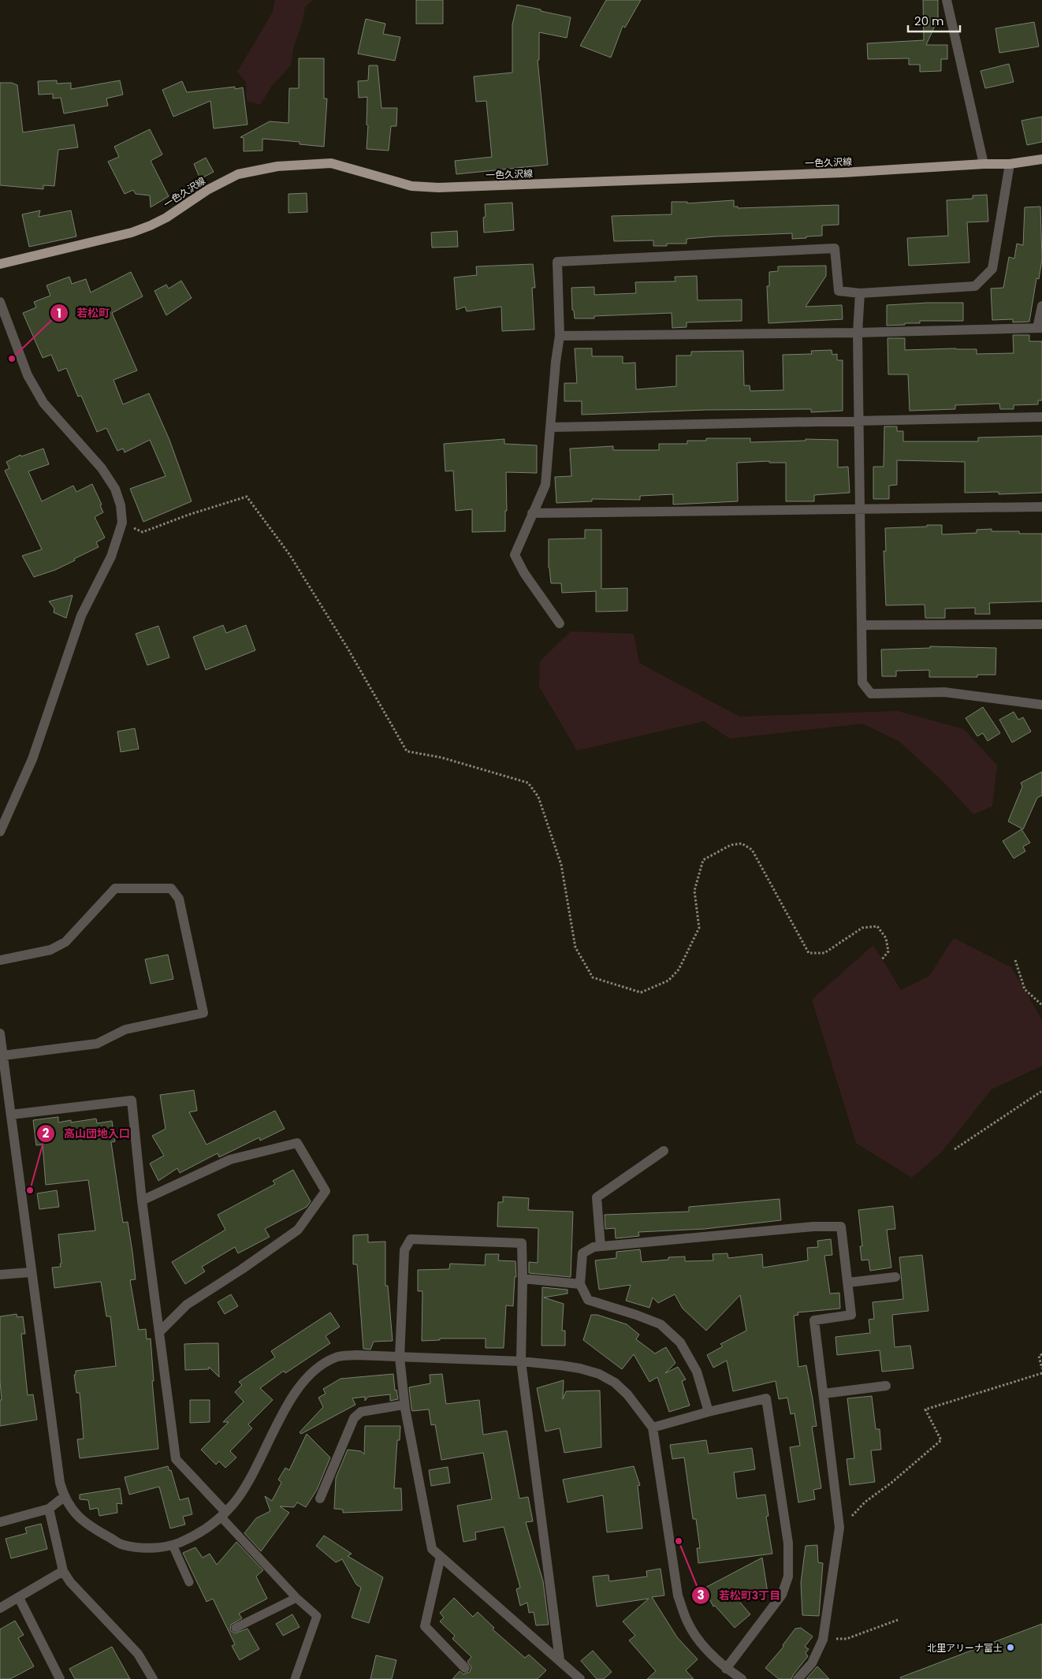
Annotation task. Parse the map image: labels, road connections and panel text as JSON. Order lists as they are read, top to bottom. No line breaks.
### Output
{"streets":{"main road":["一色久沢線"]},"places":["若松町","高山団地入口","若松町3丁目","北里アリーナ富士"],"scale_bar":"20 m"}
